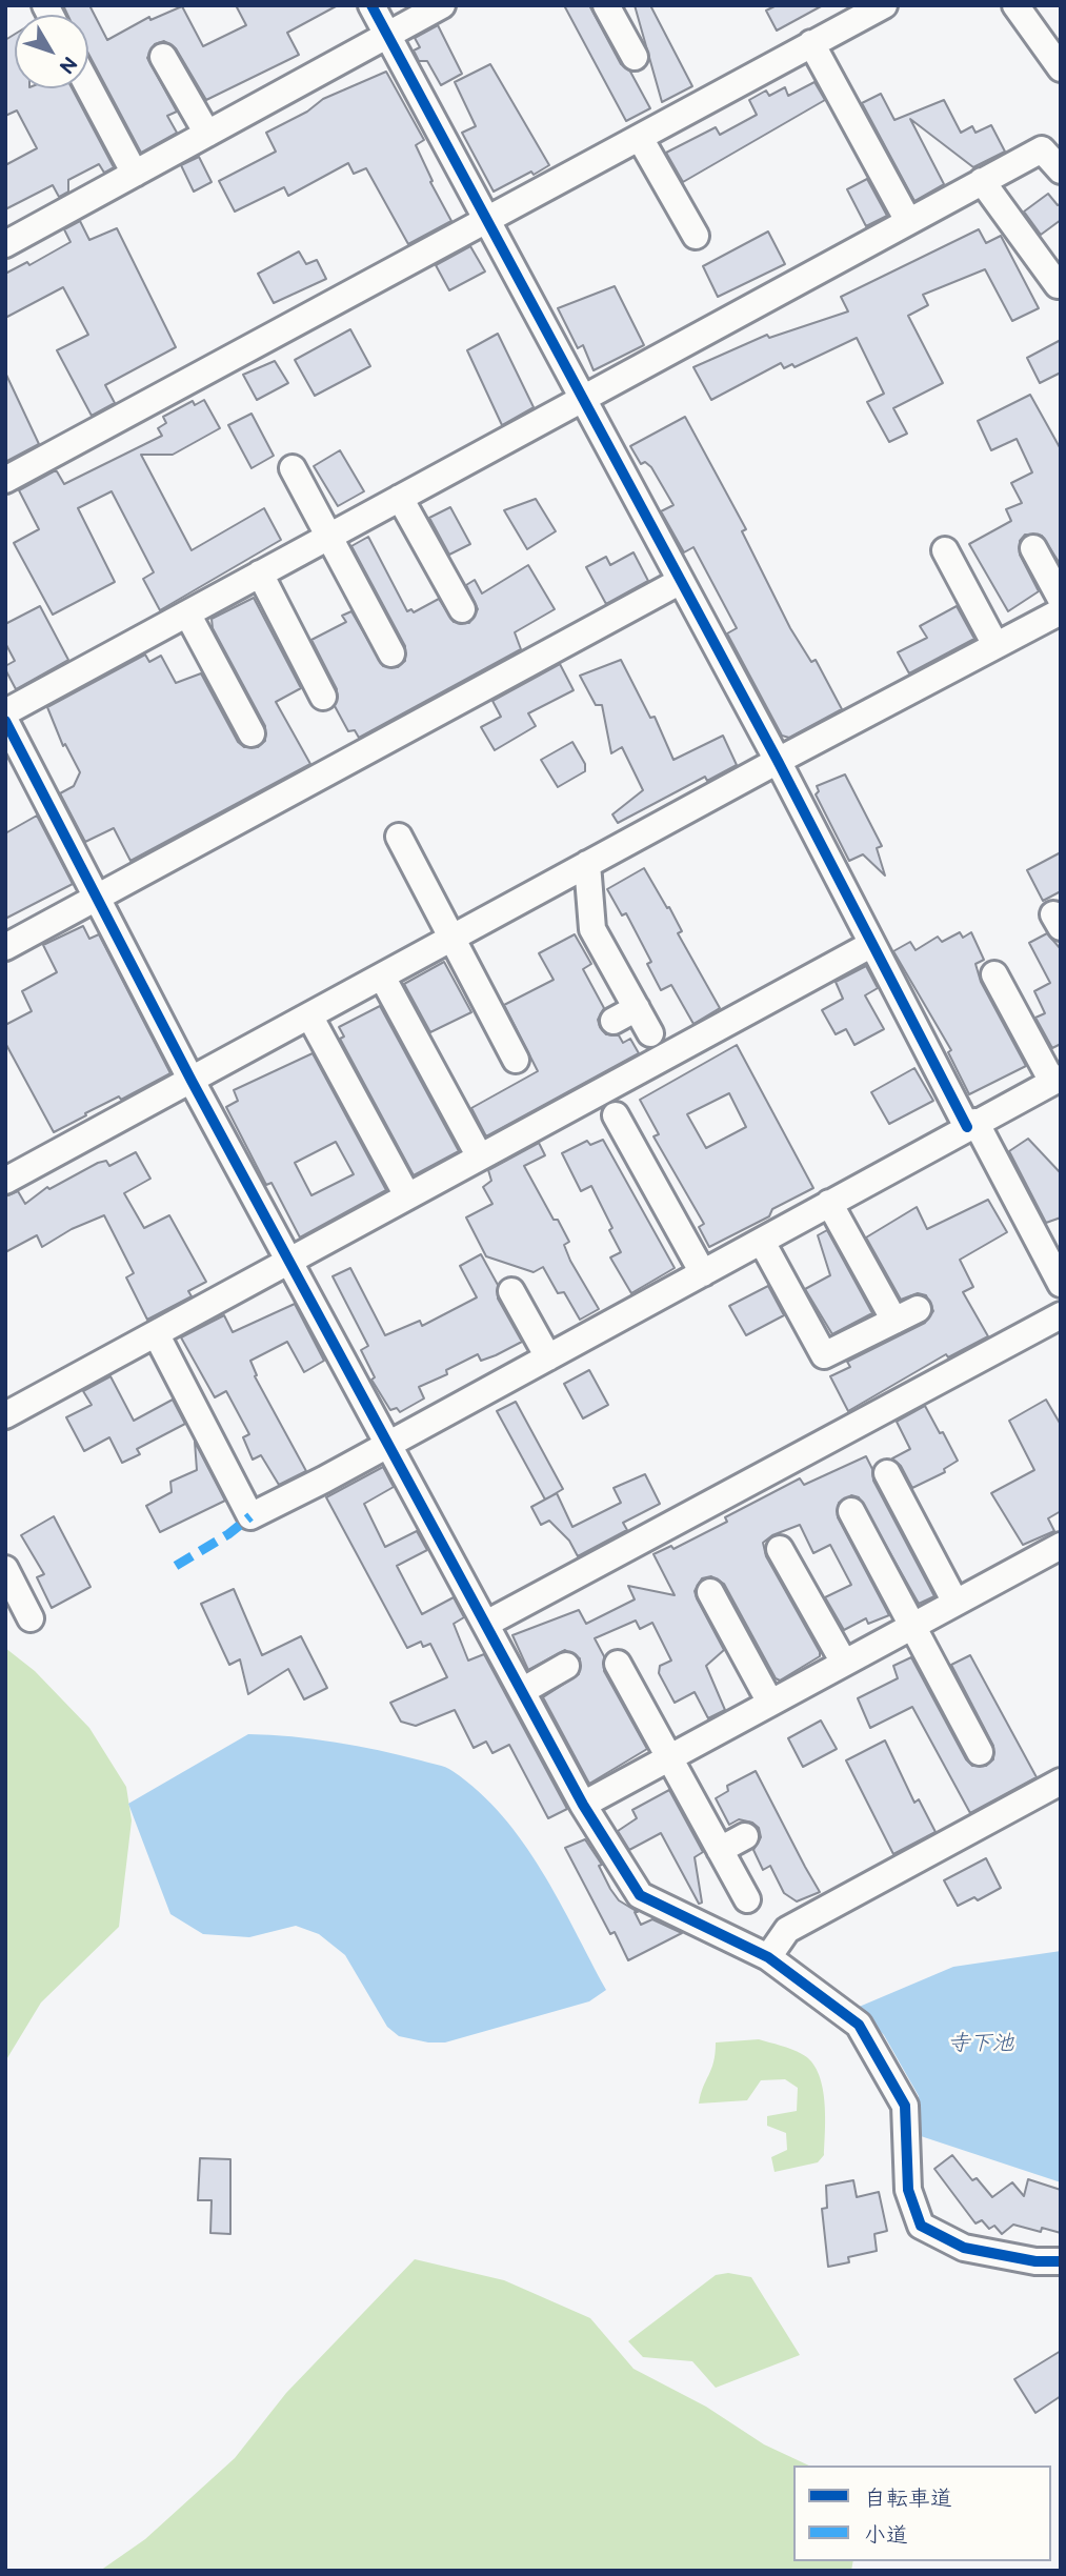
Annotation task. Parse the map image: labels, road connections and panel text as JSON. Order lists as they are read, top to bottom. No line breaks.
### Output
{"water":["寺下池"],"legend":["自転車道","小道"],"north":"bottom right"}
